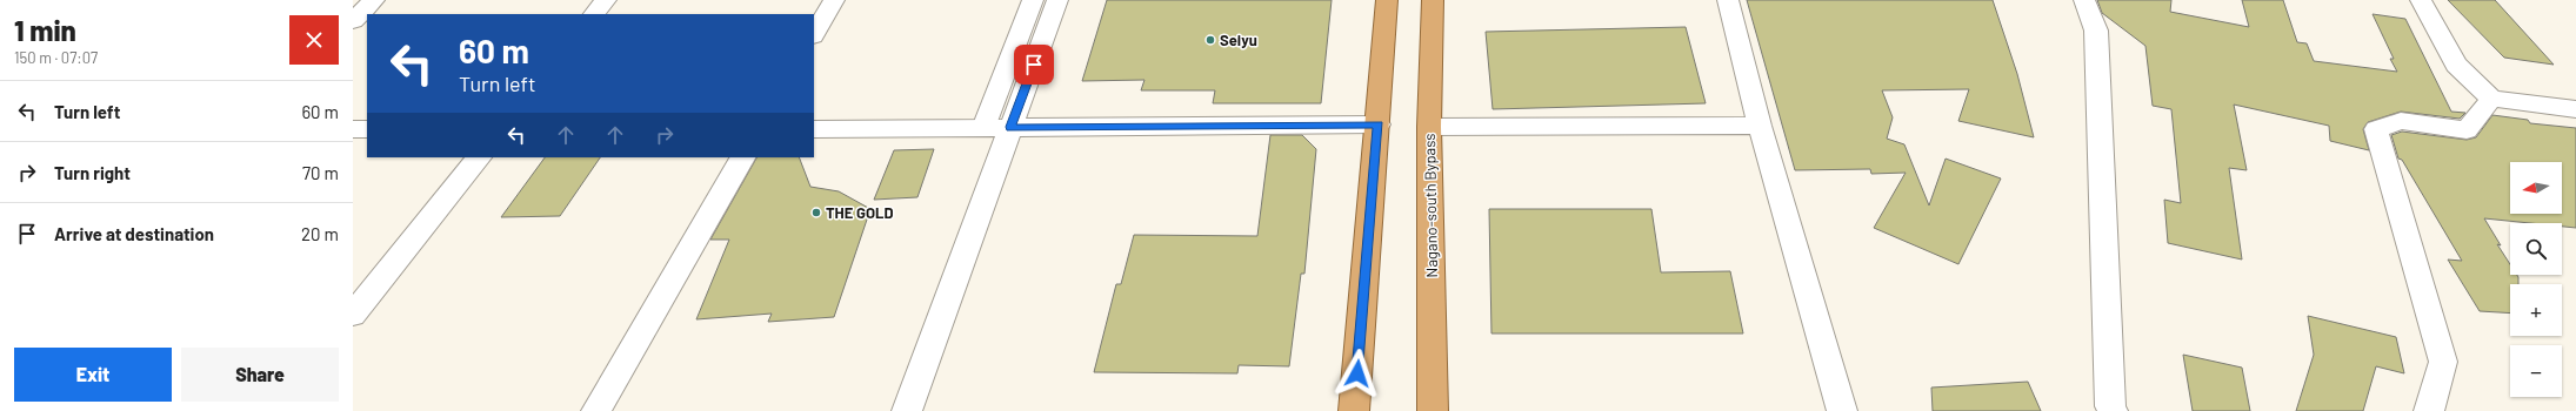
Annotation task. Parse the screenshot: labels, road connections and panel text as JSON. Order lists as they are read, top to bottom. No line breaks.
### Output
{"streets":{"highway":["Nagano-south Bypass"]},"places":["Seiyu","THE GOLD"],"north":"left","page":{"heading":["1 min","150 m · 07:07"],"turn":["60 m","Turn left"],"list":[{"name":"Turn left","value":"60 m"},{"name":"Turn right","value":"70 m"},{"name":"Arrive at destination","value":"20 m"}],"map_buttons":["+","−"],"buttons":["Exit","Share"]}}
